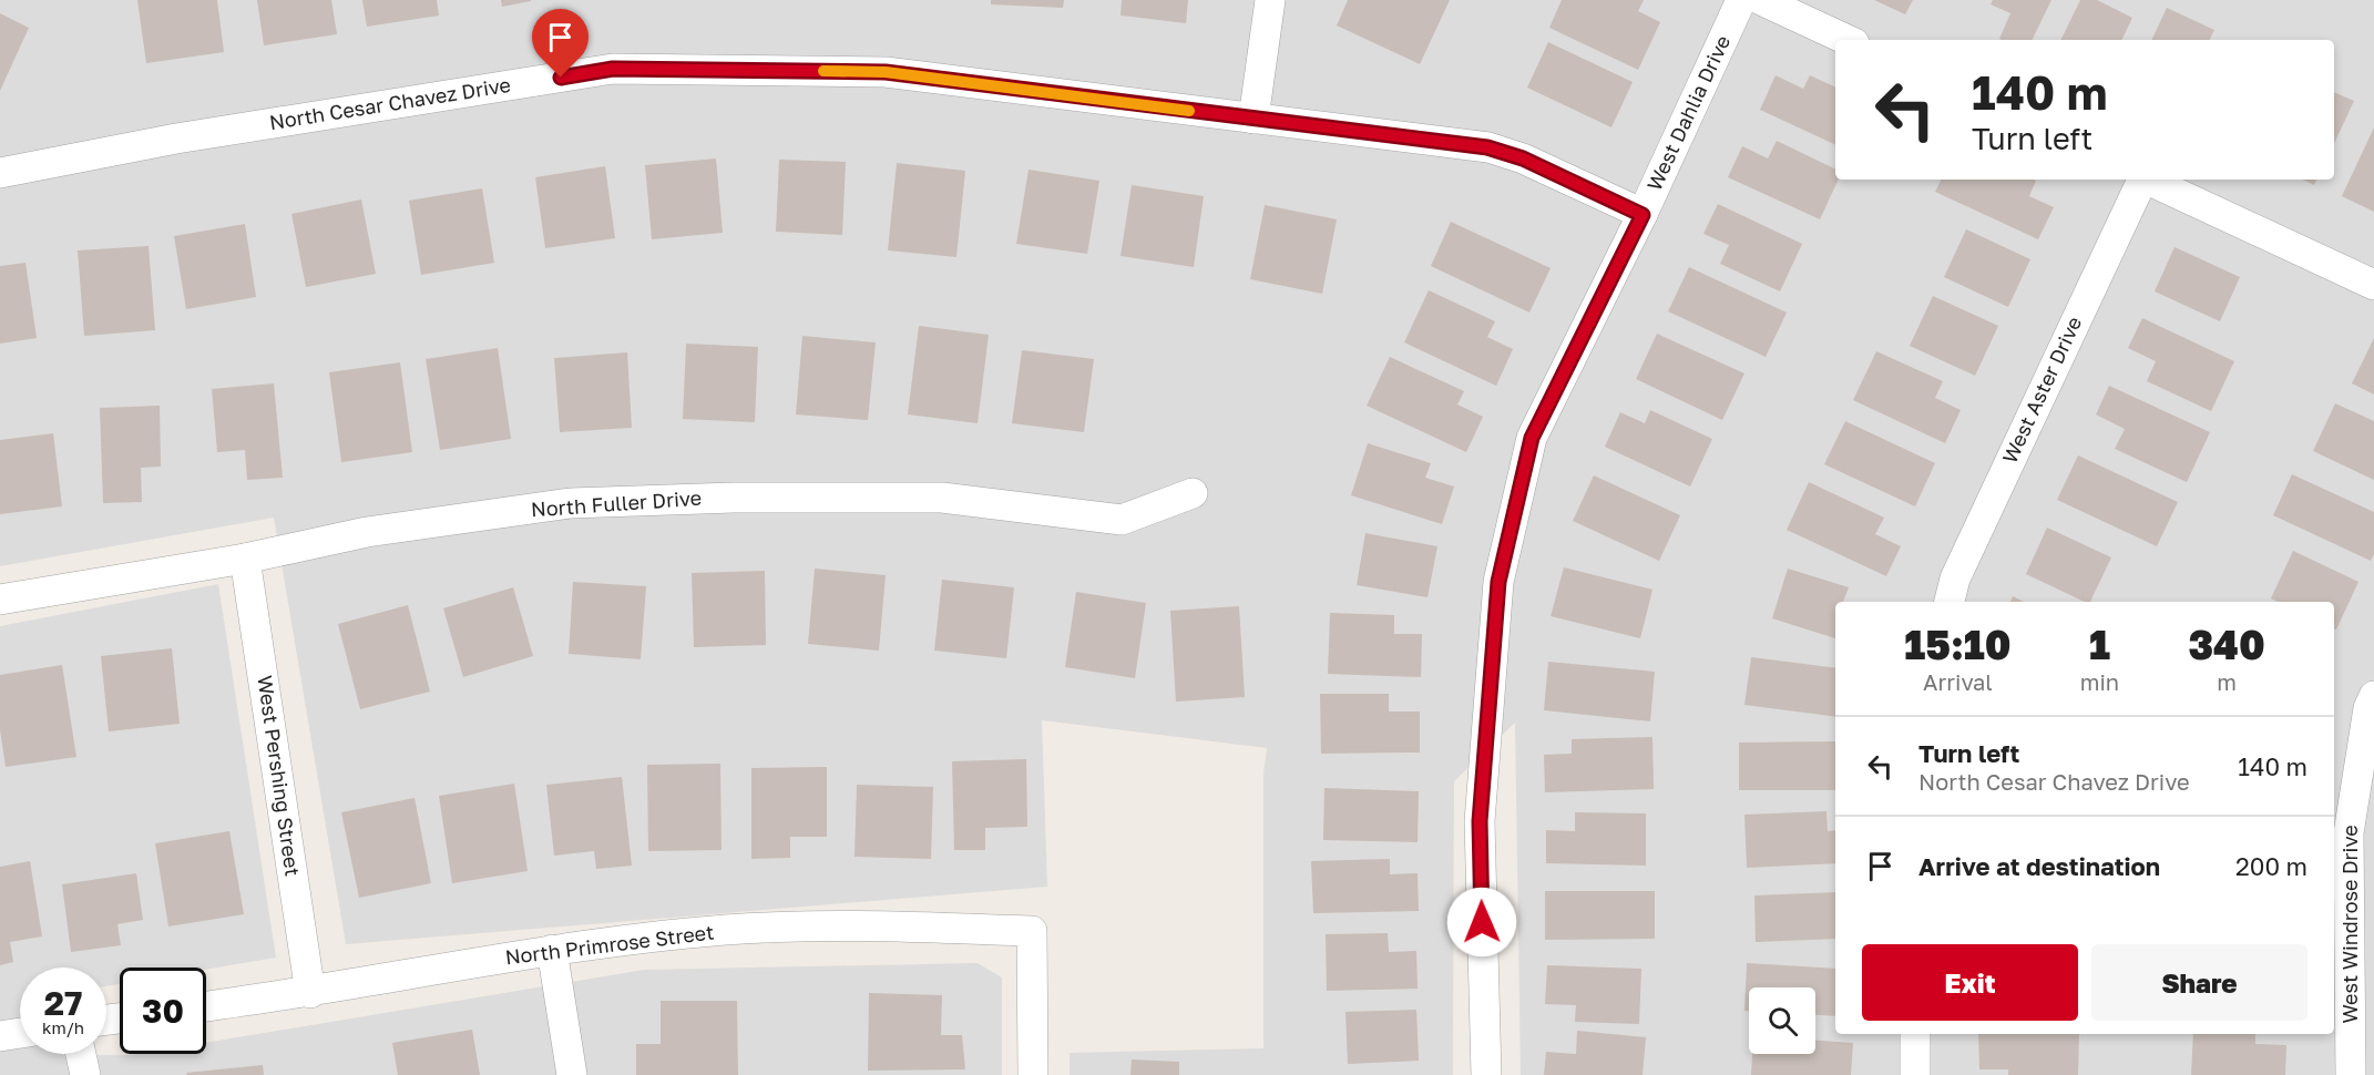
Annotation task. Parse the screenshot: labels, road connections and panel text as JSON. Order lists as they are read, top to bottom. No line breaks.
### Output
{"streets":{"street":["North Cesar Chavez Drive","West Dahlia Drive","West Aster Drive","North Fuller Drive","West Pershing Street","West Windrose Drive","North Primrose Street"]},"crossings":[["North Cesar Chavez Drive","West Dahlia Drive"],["North Fuller Drive","West Pershing Street"],["West Pershing Street","North Primrose Street"]],"page":{"turn":["140 m","Turn left"],"eta":["15:10","Arrival","1","min","340","m"],"list":[{"name":"Turn left","note":"North Cesar Chavez Drive","value":"140 m"},{"name":"Arrive at destination","value":"200 m"}],"buttons":["Exit","Share"],"speed":"27 km/h","limit":"30"}}
